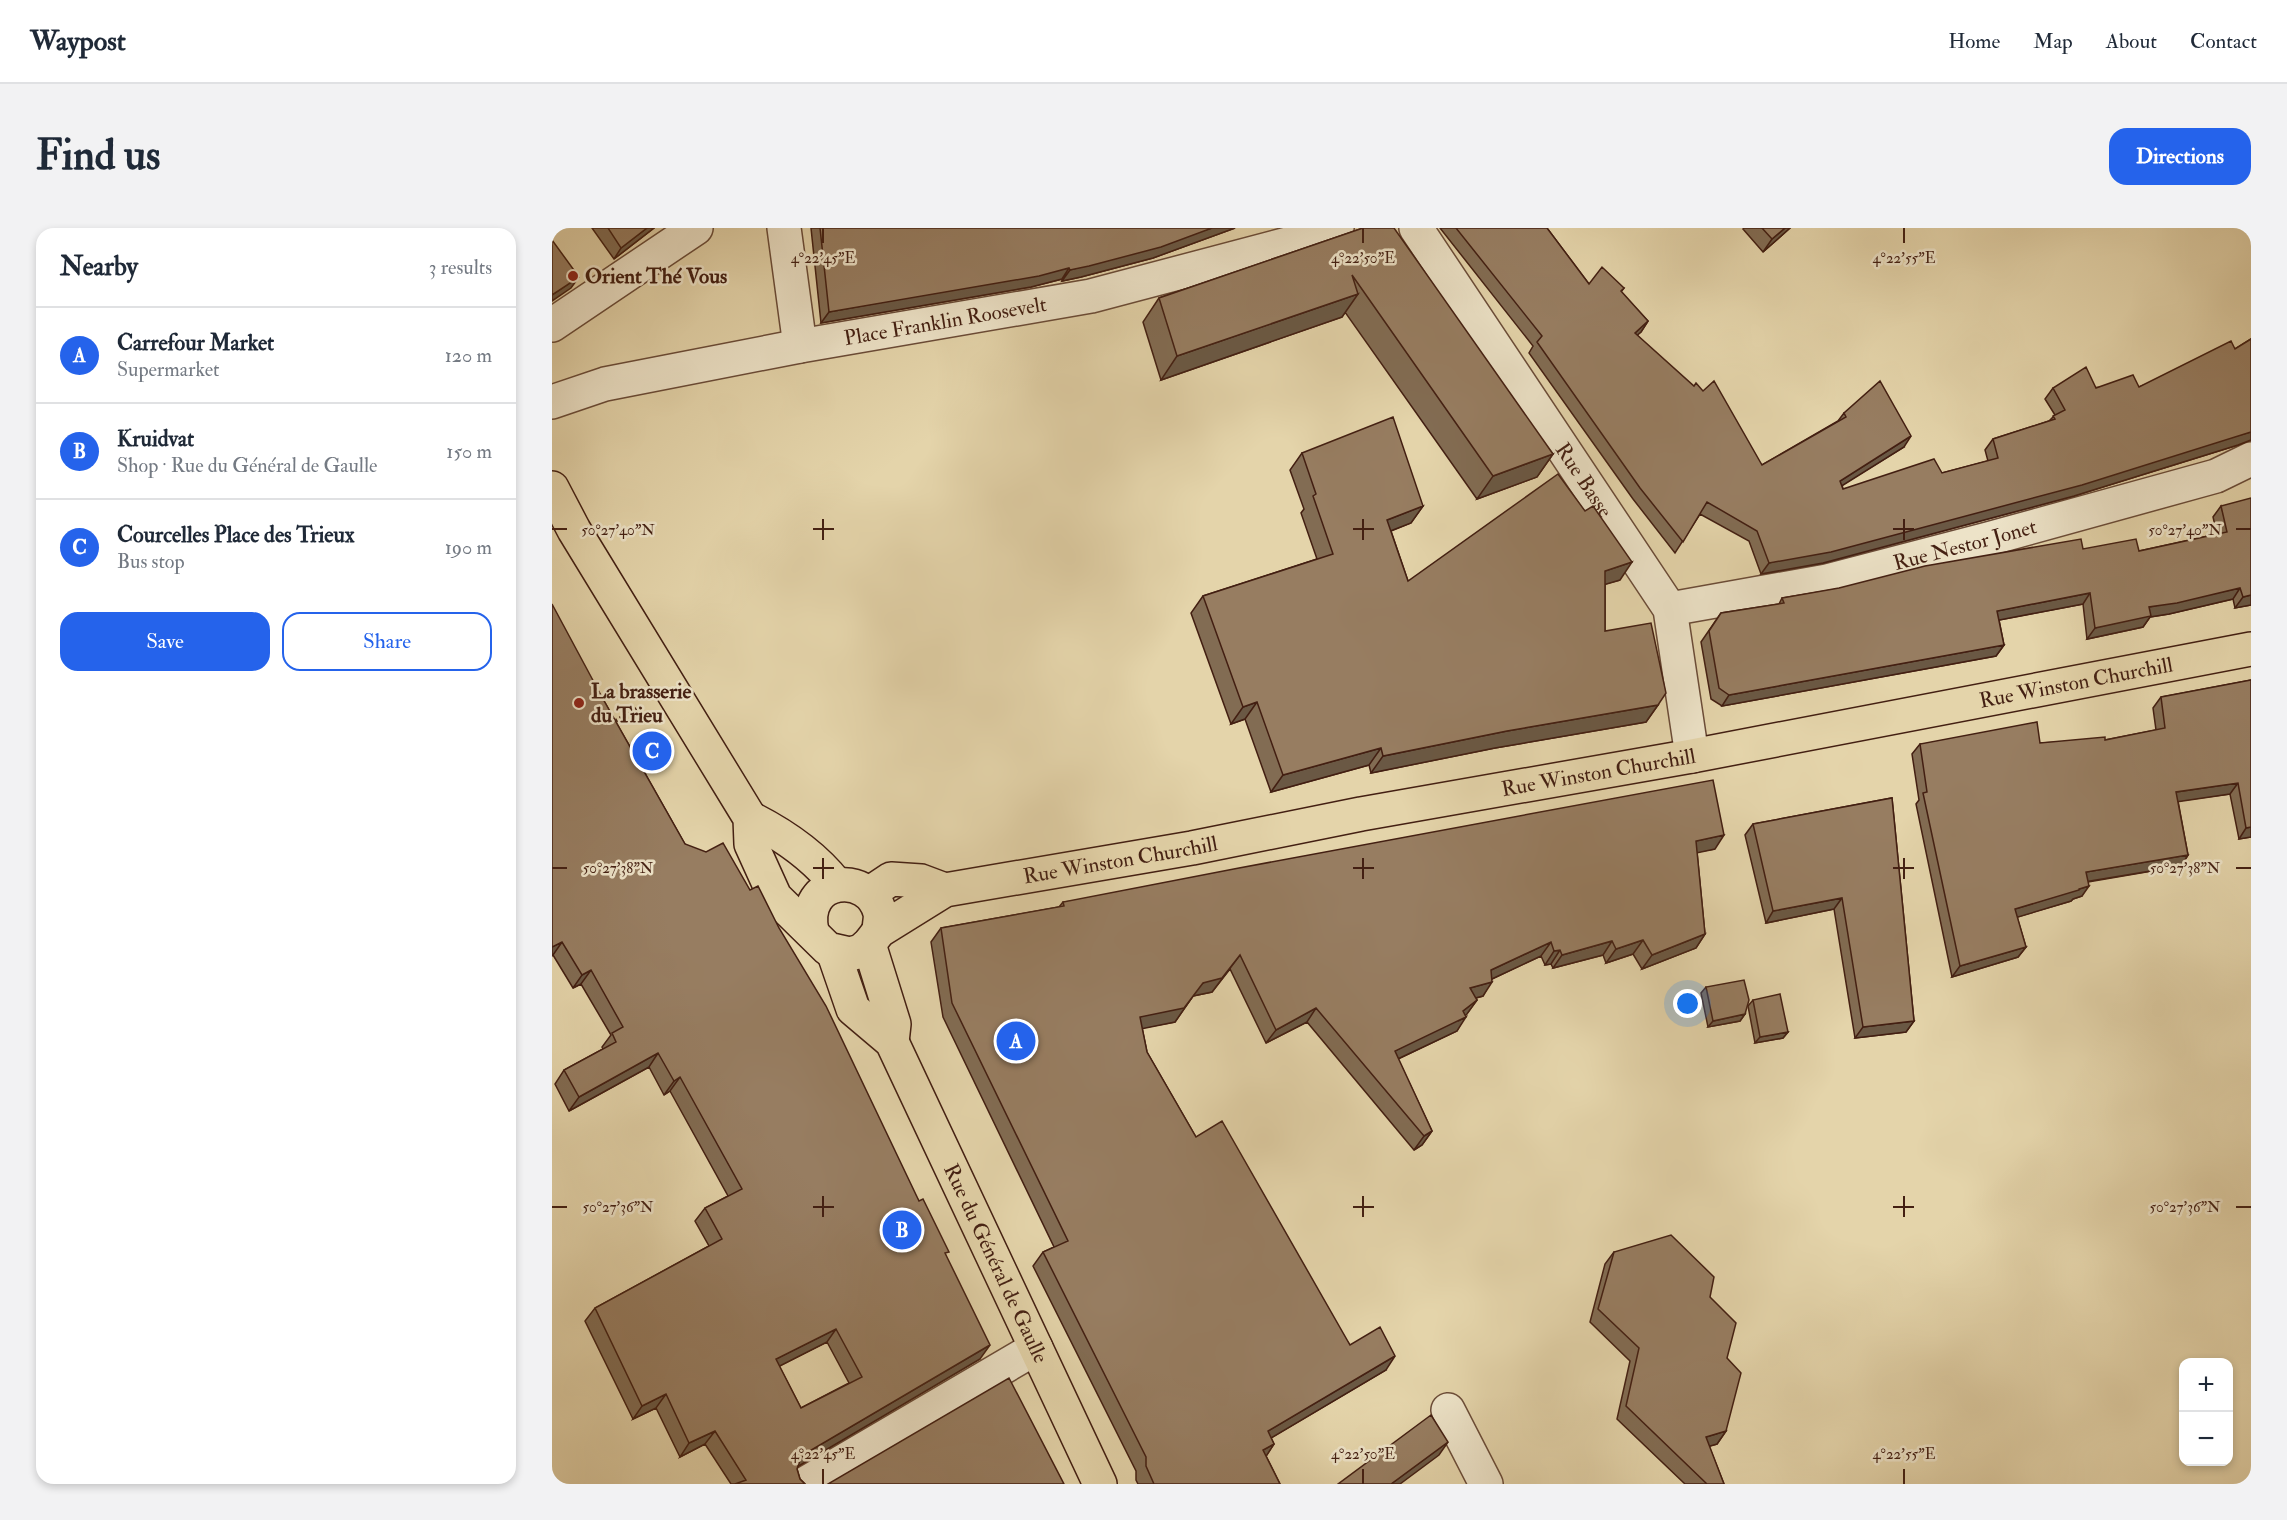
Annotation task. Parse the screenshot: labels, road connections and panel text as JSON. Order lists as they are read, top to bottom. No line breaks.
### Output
{"streets":{"main road":["Rue Winston Churchill","Rue du Général de Gaulle"],"street":["Place Franklin Roosevelt","Rue Basse","Rue Nestor Jonet"]},"crossings":[["Rue Basse","Rue Nestor Jonet"],["Rue Basse","Rue Winston Churchill"]],"places":["Orient Thé Vous","La brasserie du Trieu"],"page":{"header":"Waypost","nav":["Home","Map","About","Contact"],"buttons":["Directions",["Save","Share"]],"title":"Find us","heading":["Nearby","3 results"],"list":[{"mark":"A","name":"Carrefour Market","note":"Supermarket","value":"120 m"},{"mark":"B","name":"Kruidvat","note":"Shop · Rue du Général de Gaulle","value":"150 m"},{"mark":"C","name":"Courcelles Place des Trieux","note":"Bus stop","value":"190 m"}],"pins":["C","A","B"],"map_buttons":["+","−"]},"coordinates":["4°22'45\"E","4°22'50\"E","4°22'55\"E","50°27'40\"N","50°27'38\"N","50°27'36\"N"]}
